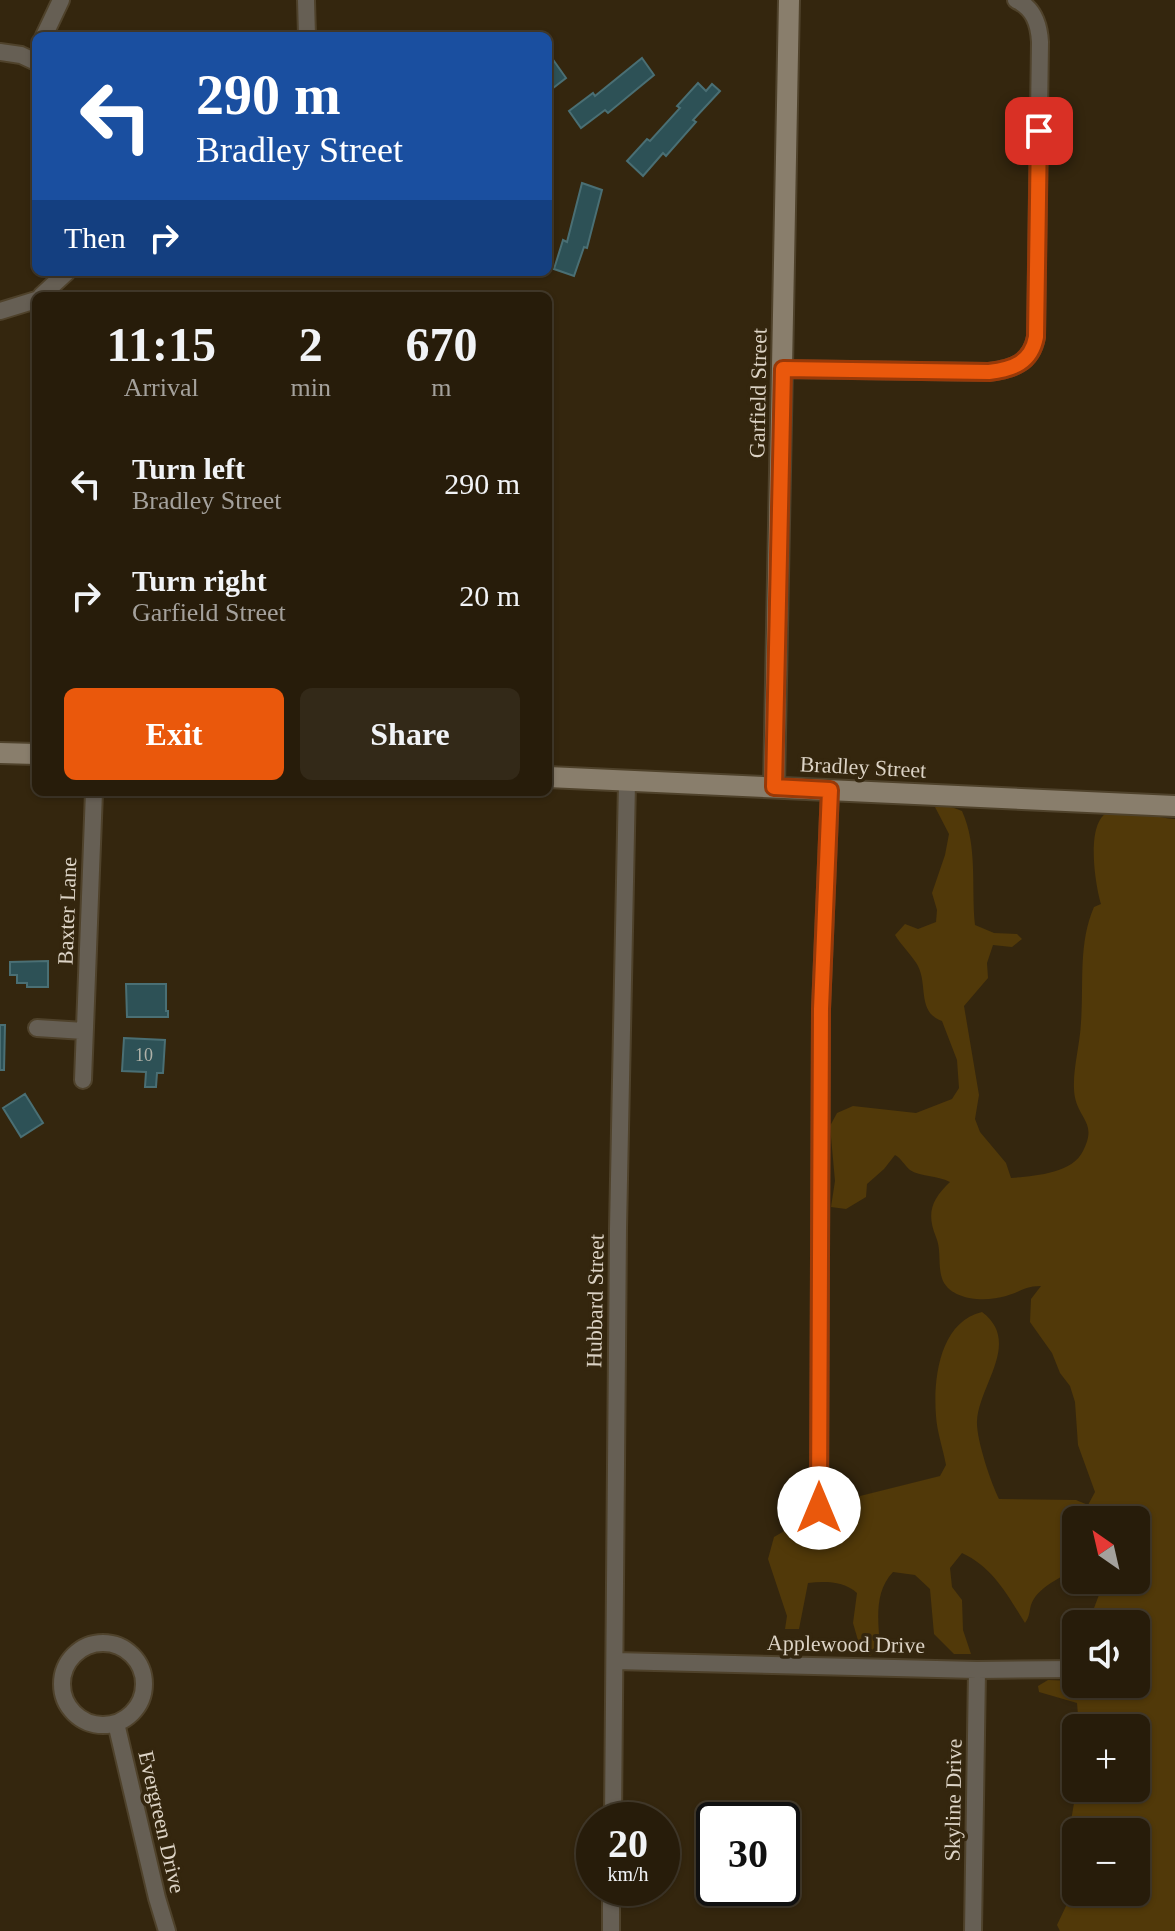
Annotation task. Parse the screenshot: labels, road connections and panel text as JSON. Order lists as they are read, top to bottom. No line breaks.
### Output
{"streets":{"street":["Garfield Street","Bradley Street","Baxter Lane","Hubbard Street","Applewood Drive","Skyline Drive","Evergreen Drive"]},"crossings":[["Garfield Street","Bradley Street"],["Bradley Street","Hubbard Street"],["Hubbard Street","Applewood Drive"],["Applewood Drive","Skyline Drive"]],"house_numbers":["10"],"north":"top left","page":{"turn":["290 m","Bradley Street"],"then":"Then","eta":["11:15","Arrival","2","min","670","m"],"list":[{"name":"Turn left","note":"Bradley Street","value":"290 m"},{"name":"Turn right","note":"Garfield Street","value":"20 m"}],"buttons":["Exit","Share"],"map_buttons":["+","−"],"speed":"20 km/h","limit":"30"}}
